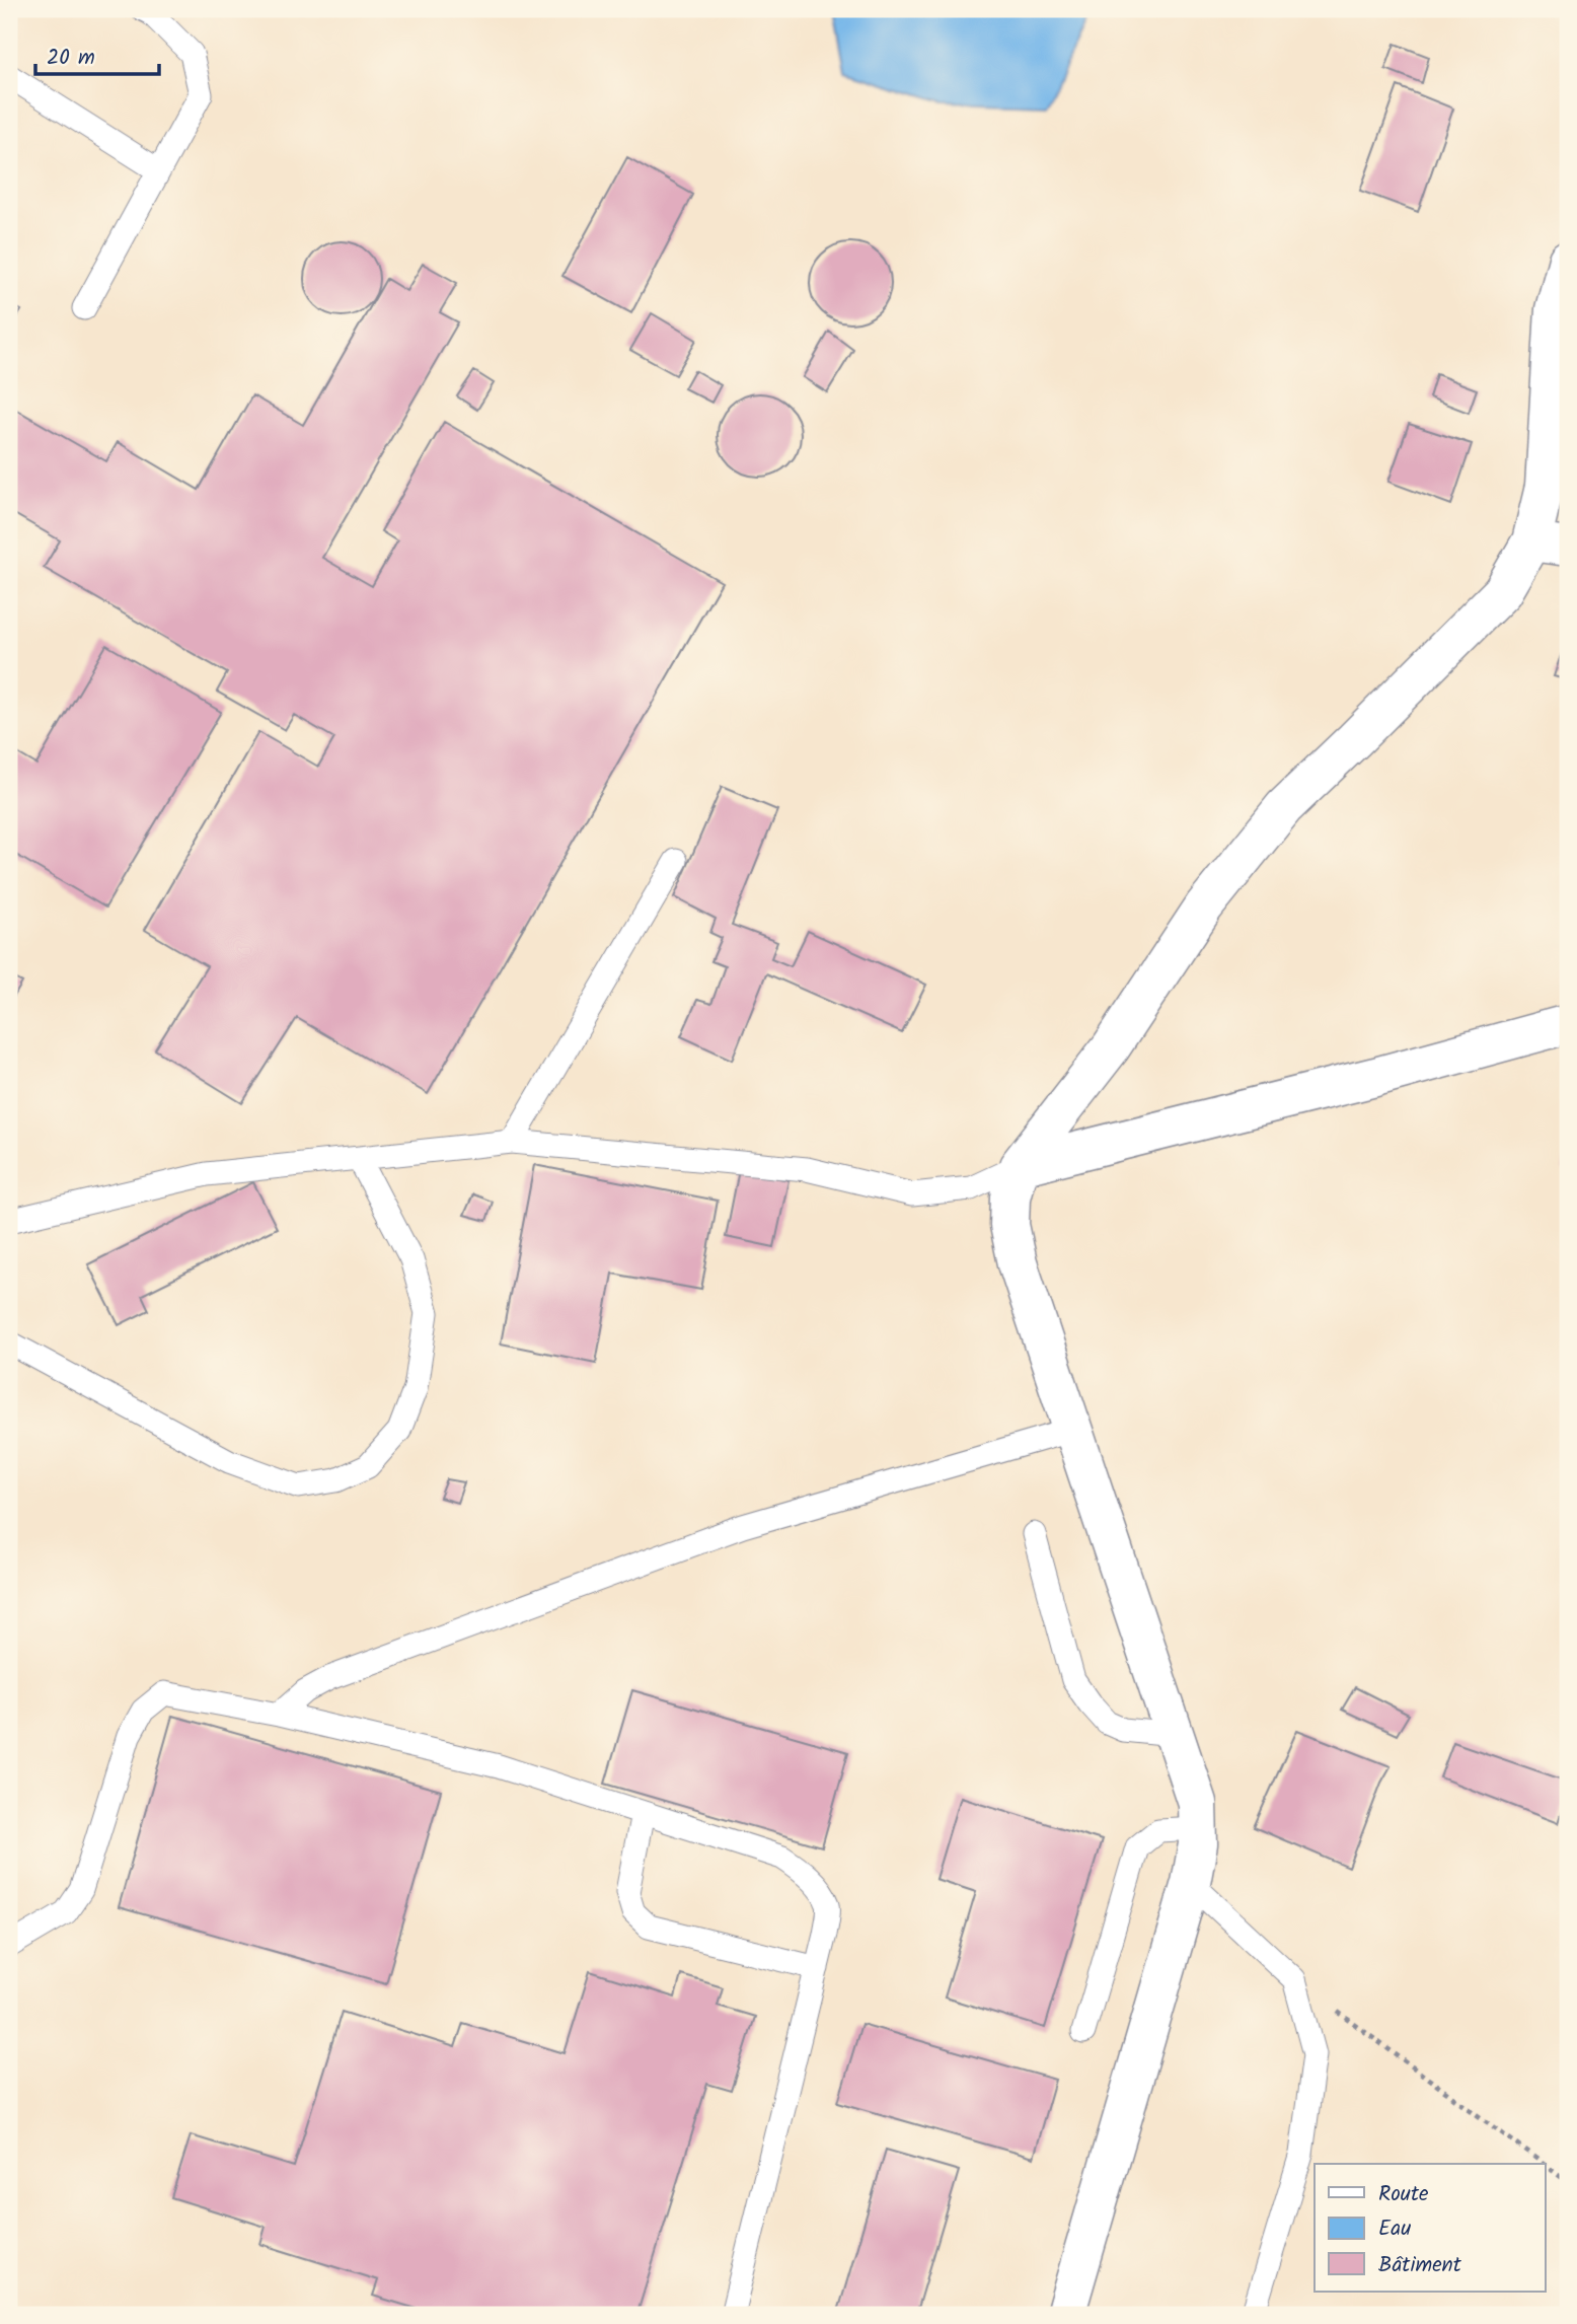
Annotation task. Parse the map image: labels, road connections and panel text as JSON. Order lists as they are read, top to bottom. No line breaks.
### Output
{"legend":["Route","Eau","Bâtiment"],"scale_bar":"20 m"}
